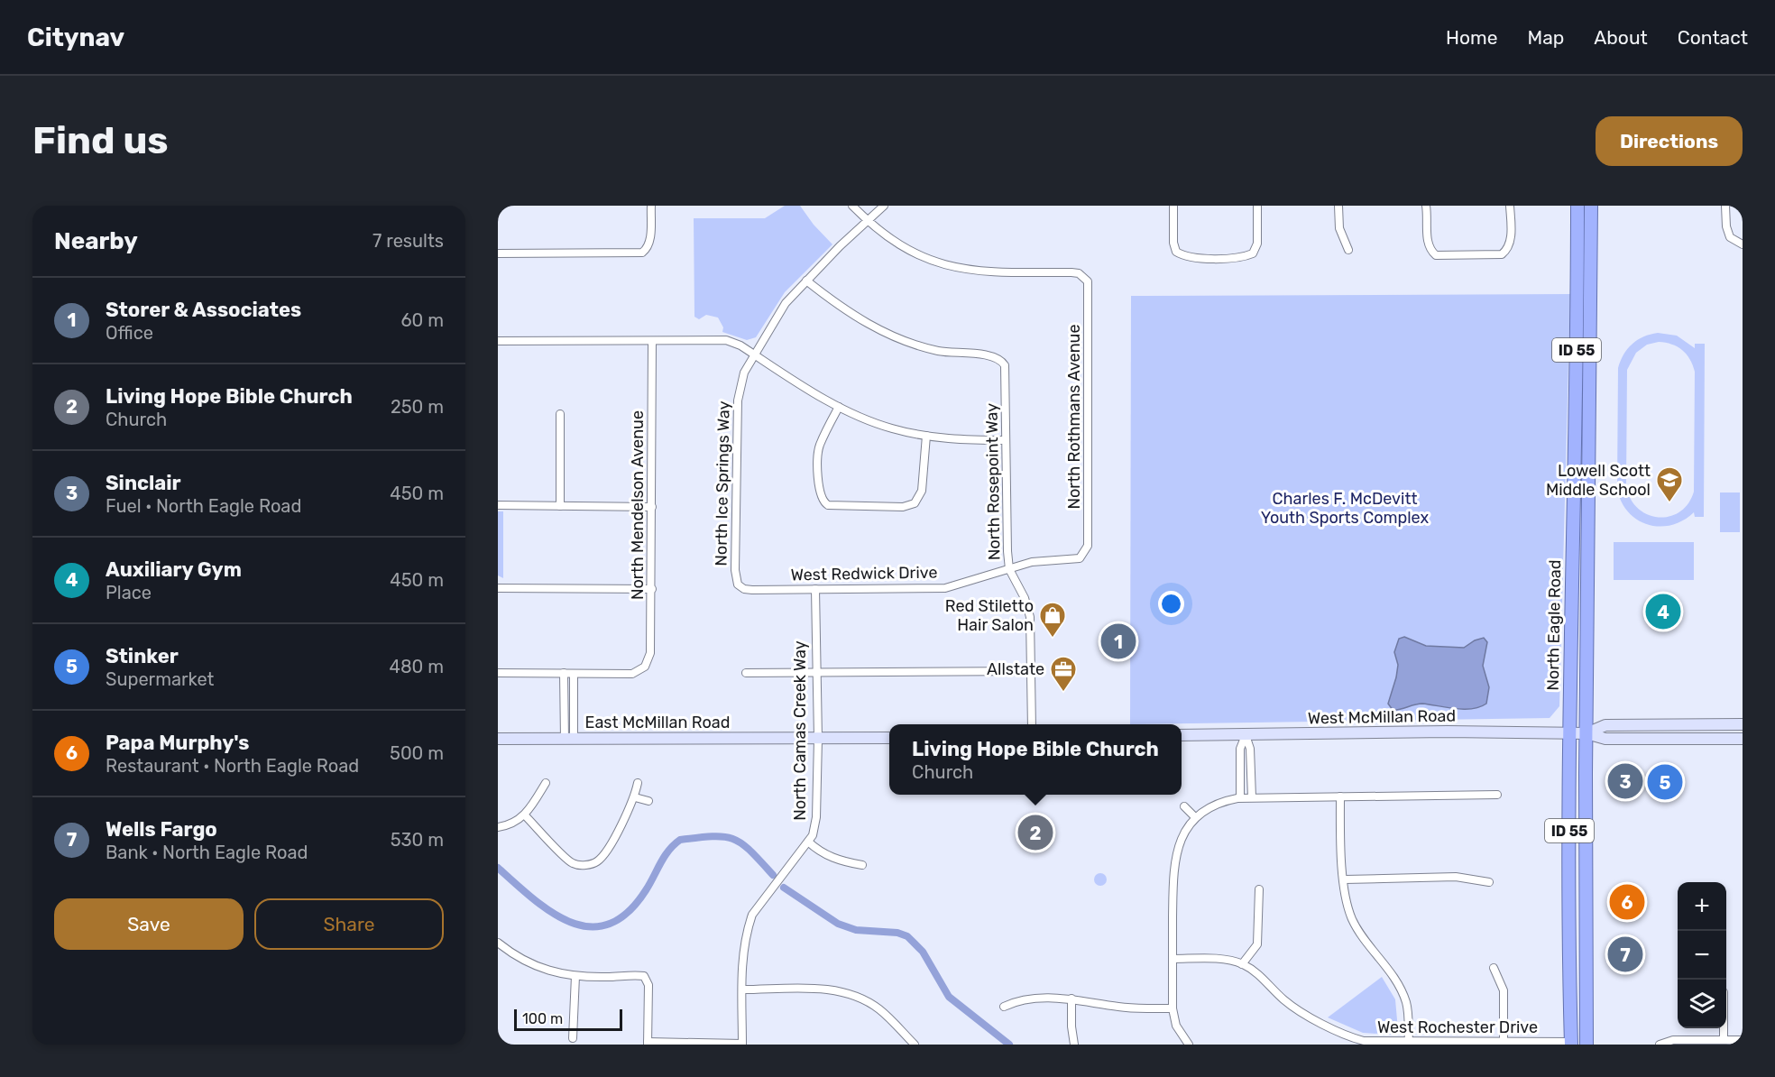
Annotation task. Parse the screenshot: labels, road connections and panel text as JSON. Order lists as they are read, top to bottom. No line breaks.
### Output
{"streets":{"highway":["ID 55","North Eagle Road"],"main road":["West McMillan Road","East McMillan Road"],"street":["North Rothmans Avenue","North Rosepoint Way","North Ice Springs Way","North Mendelson Avenue","West Redwick Drive","North Camas Creek Way","West Rochester Drive"]},"crossings":[["North Rothmans Avenue","North Ice Springs Way"],["North Rothmans Avenue","West Redwick Drive"],["North Rosepoint Way","North Ice Springs Way"],["North Rosepoint Way","West Redwick Drive"],["North Ice Springs Way","West Redwick Drive"],["West Redwick Drive","North Camas Creek Way"],["North Eagle Road","West McMillan Road"],["North Eagle Road","West Rochester Drive"],["East McMillan Road","North Camas Creek Way"]],"parks":["Charles F. McDevitt Youth Sports Complex"],"places":{"school or university":["Lowell Scott Middle School"],"shop":["Red Stiletto Hair Salon"],"office":["Allstate"]},"scale_bar":"100 m","page":{"header":"Citynav","nav":["Home","Map","About","Contact"],"buttons":["Directions",["Save","Share"]],"title":"Find us","heading":["Nearby","7 results"],"list":[{"mark":"1","name":"Storer & Associates","note":"Office","value":"60 m"},{"mark":"2","name":"Living Hope Bible Church","note":"Church","value":"250 m"},{"mark":"3","name":"Sinclair","note":"Fuel · North Eagle Road","value":"450 m"},{"mark":"4","name":"Auxiliary Gym","note":"Place","value":"450 m"},{"mark":"5","name":"Stinker","note":"Supermarket","value":"480 m"},{"mark":"6","name":"Papa Murphy's","note":"Restaurant · North Eagle Road","value":"500 m"},{"mark":"7","name":"Wells Fargo","note":"Bank · North Eagle Road","value":"530 m"}],"pins":["4","1","3","5","2","6","7"],"popup":["Living Hope Bible Church","Church"],"map_buttons":["+","−"],"scale":"100 m"}}
